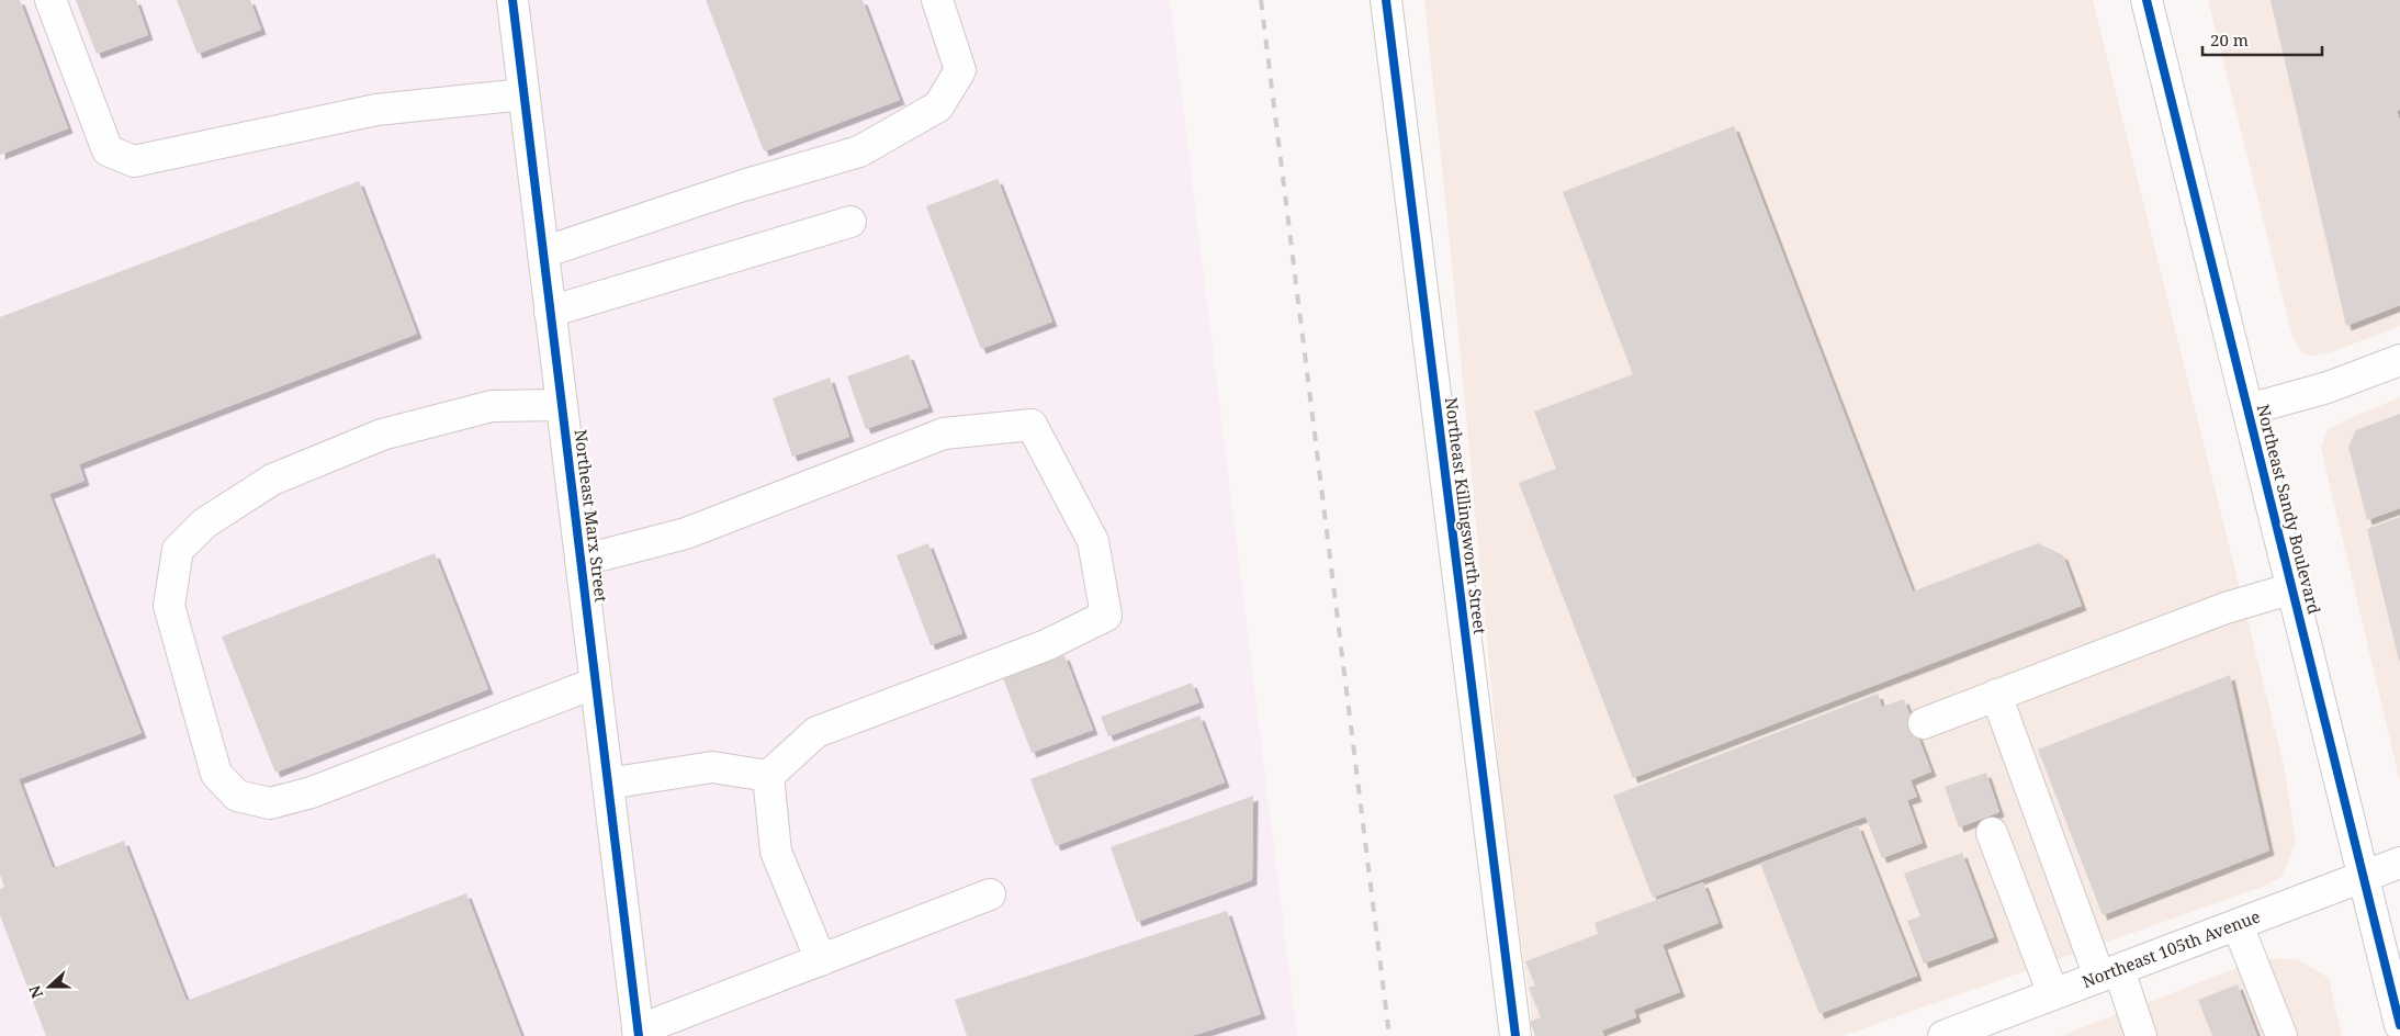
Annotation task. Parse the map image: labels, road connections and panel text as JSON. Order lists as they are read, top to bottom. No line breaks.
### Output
{"streets":{"street":["Northeast Sandy Boulevard","Northeast Marx Street","Northeast Killingsworth Street","Northeast 105th Avenue"]},"crossings":[["Northeast Sandy Boulevard","Northeast 105th Avenue"]],"scale_bar":"20 m","north":"left"}
